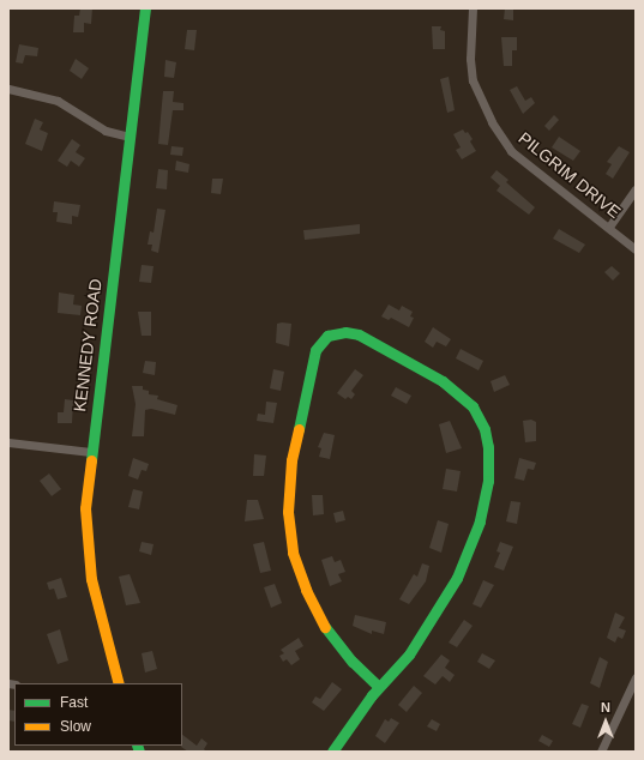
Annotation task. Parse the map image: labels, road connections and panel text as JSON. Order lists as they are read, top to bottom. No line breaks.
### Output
{"streets":{"street":["PILGRIM DRIVE","KENNEDY ROAD"]},"legend":["Fast","Slow"],"north":"top"}
